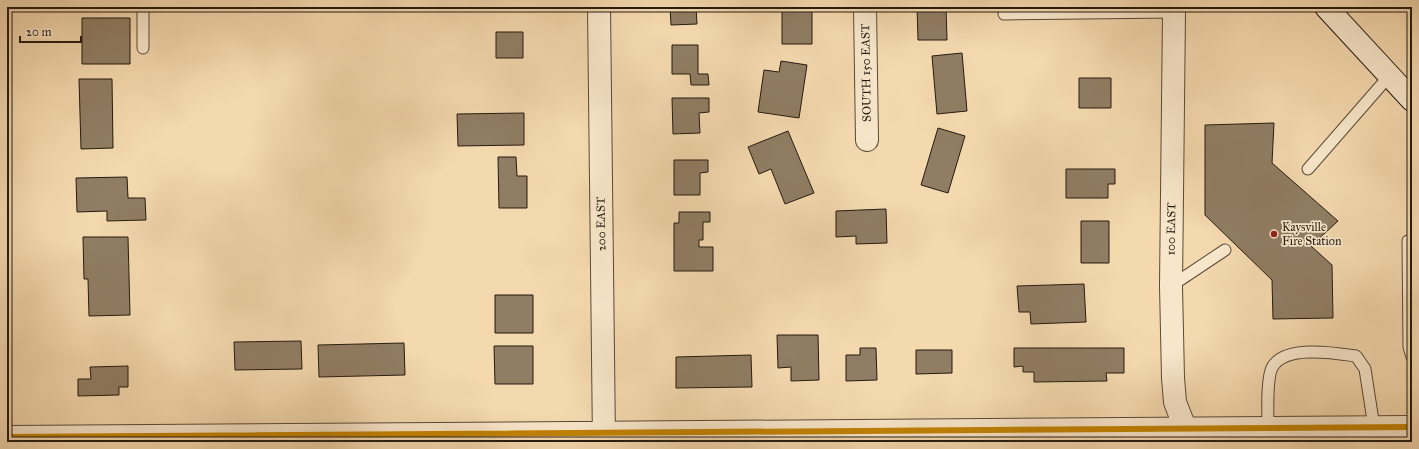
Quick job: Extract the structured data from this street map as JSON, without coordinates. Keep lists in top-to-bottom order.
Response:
{
  "streets": {
    "street": ["SOUTH 150 EAST", "200 EAST", "100 EAST"]
  },
  "places": ["Kaysville Fire Station"],
  "scale_bar": "20 m"
}
